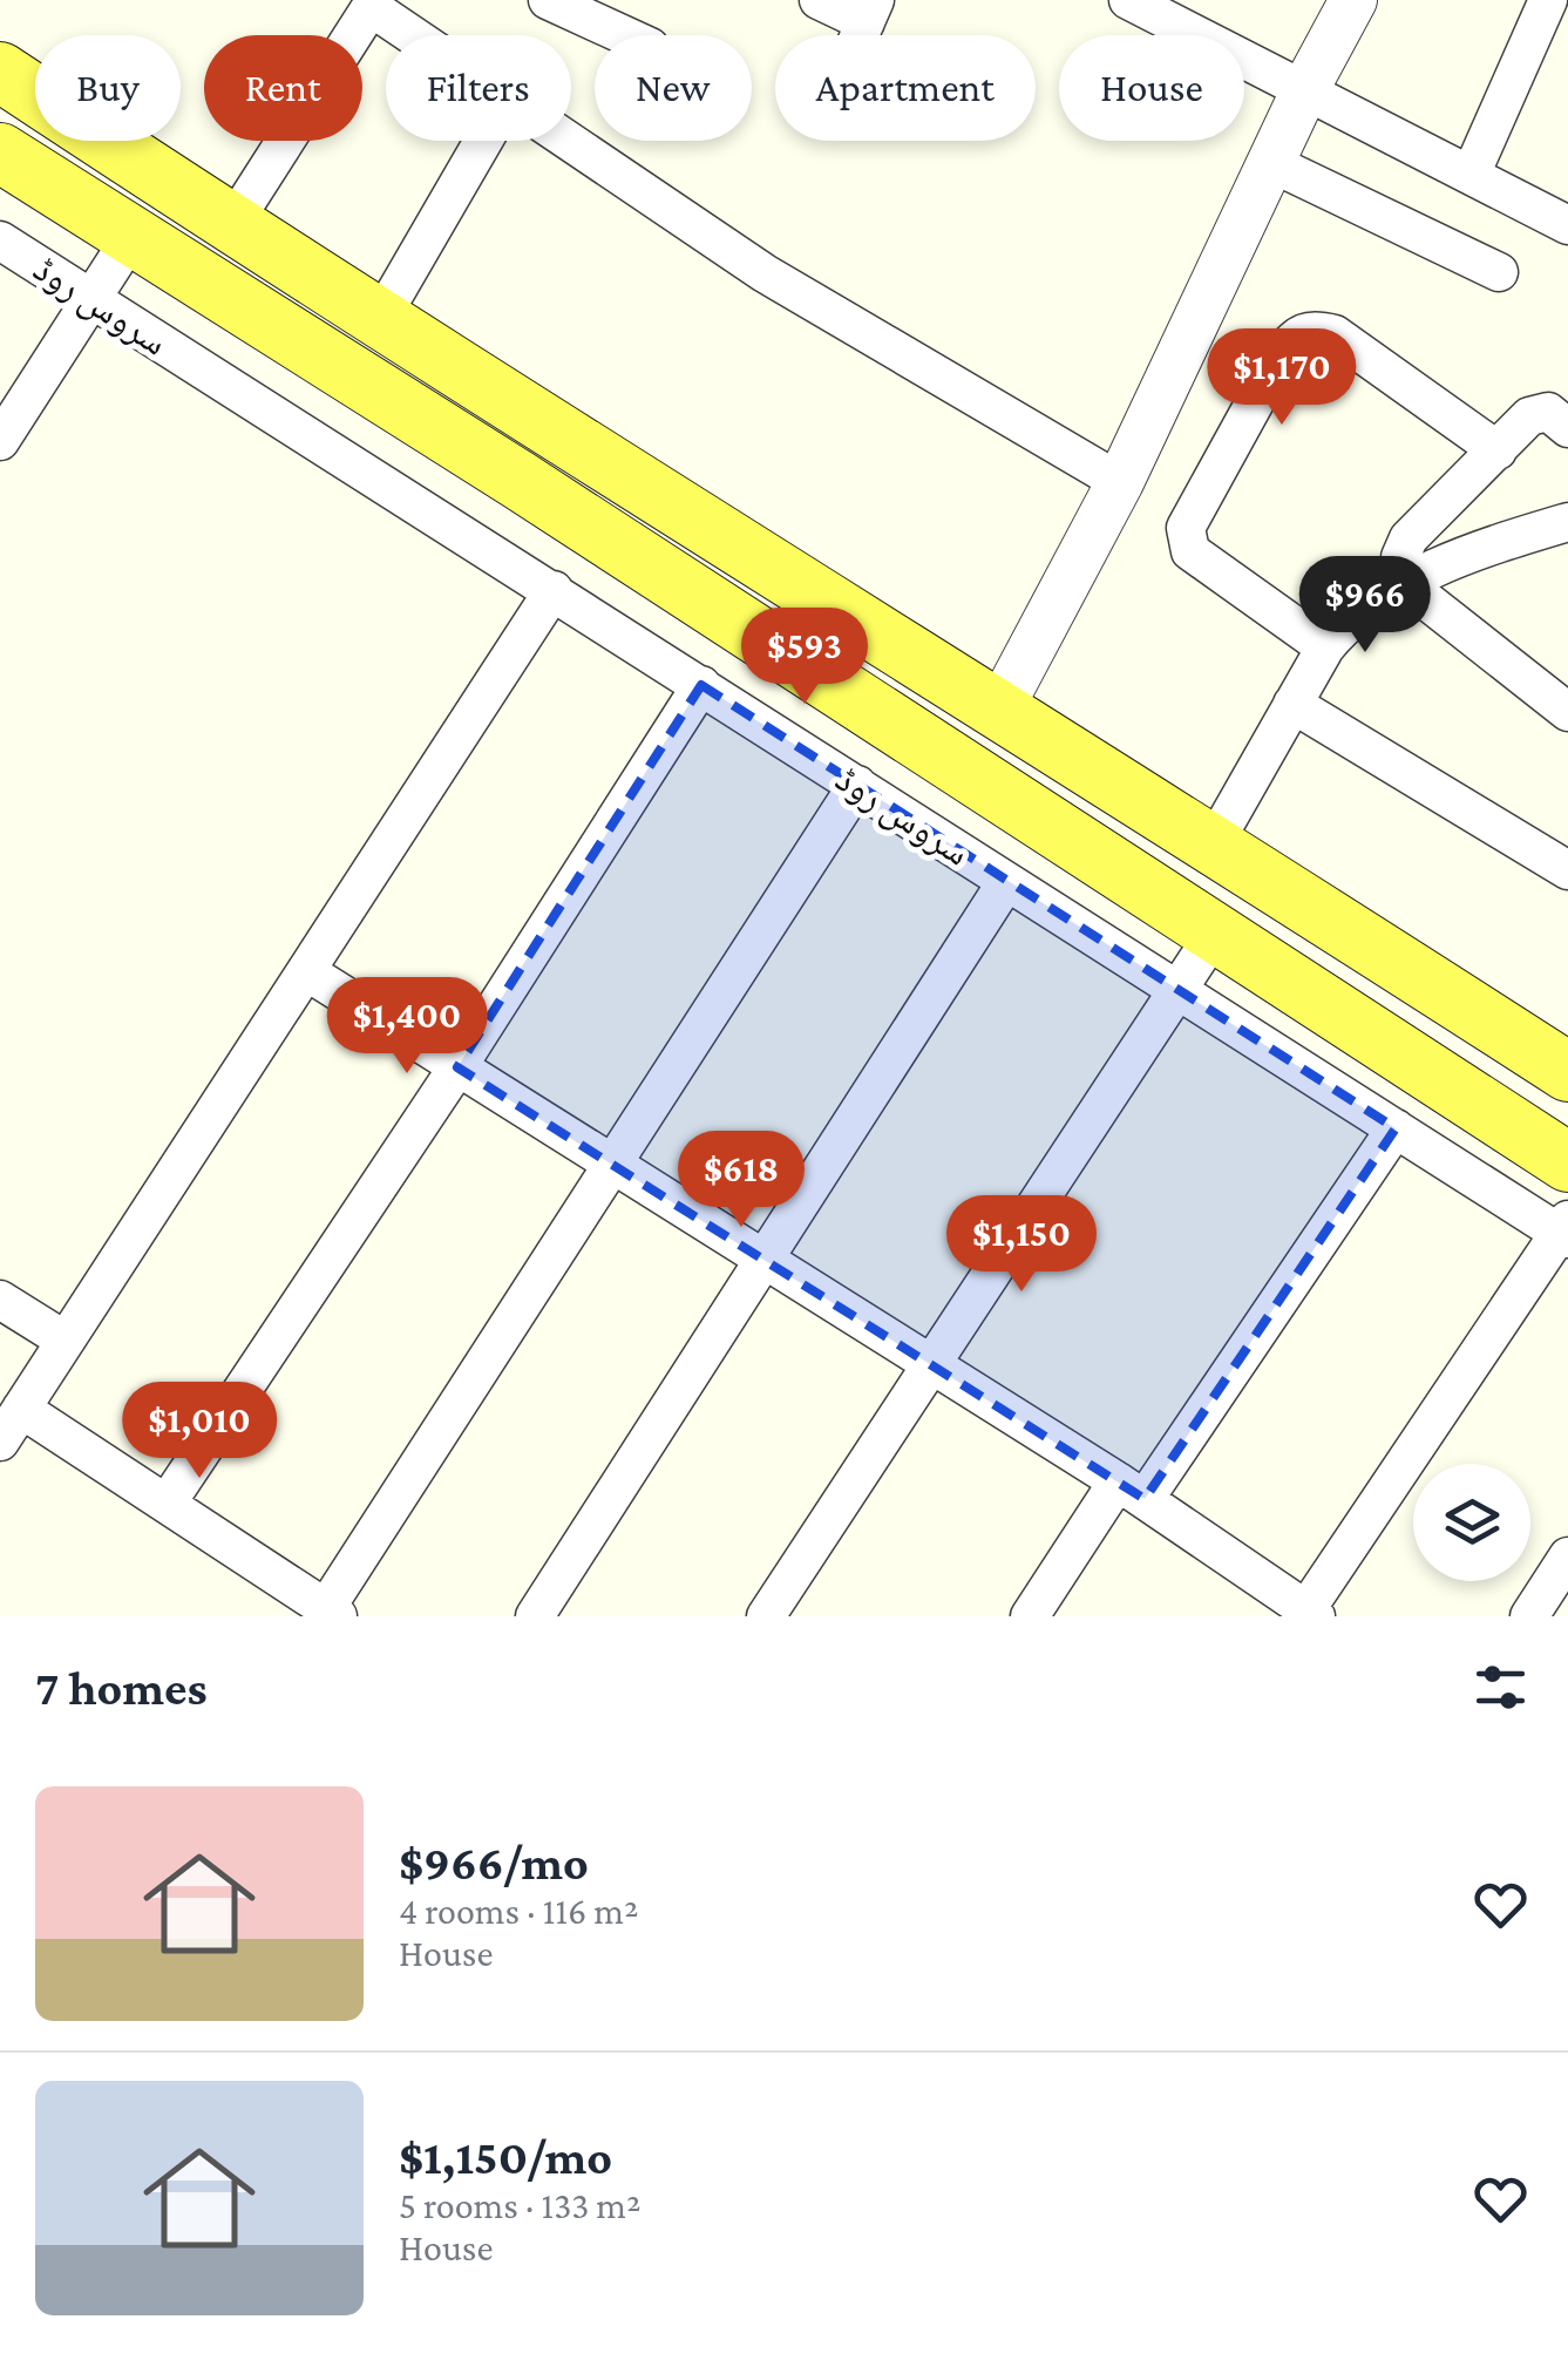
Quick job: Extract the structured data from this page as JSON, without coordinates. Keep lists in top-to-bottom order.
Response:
{
  "streets": {
    "street": ["سروس روڈ"]
  },
  "page": {
    "chip": [
      "Buy",
      "Rent",
      "Filters",
      "New",
      "Apartment",
      "House"
    ],
    "price": [
      "$1,170",
      "$966",
      "$593",
      "$1,400",
      "$618",
      "$1,150",
      "$1,010"
    ],
    "heading": "7 homes",
    "list": [
      {
        "name": "$966/mo",
        "note": "4 rooms · 116 m² · House"
      },
      {
        "name": "$1,150/mo",
        "note": "5 rooms · 133 m² · House"
      }
    ]
  }
}
